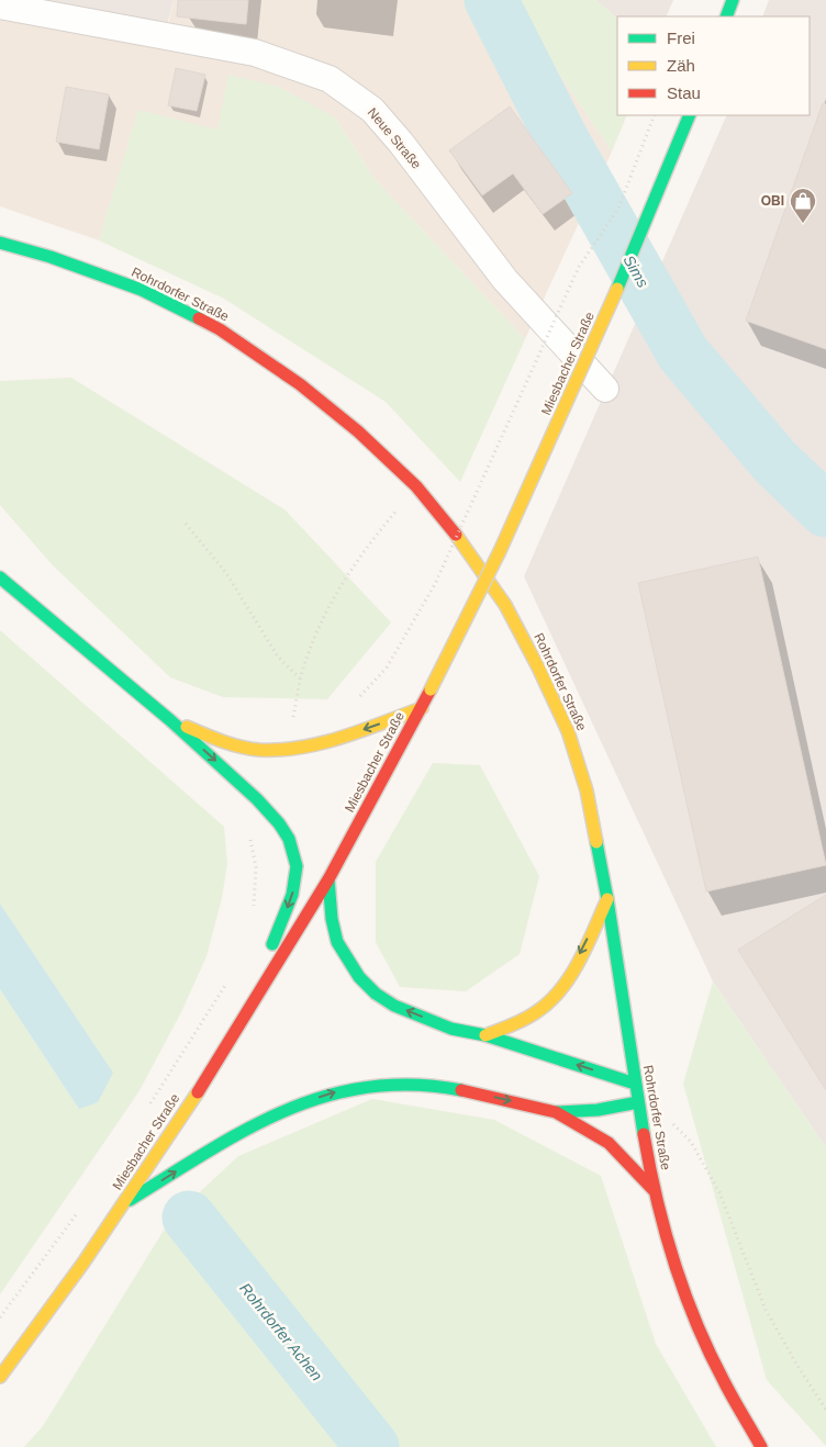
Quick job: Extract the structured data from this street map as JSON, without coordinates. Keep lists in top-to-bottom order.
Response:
{
  "streets": {
    "main road": ["Rohrdorfer Straße", "Miesbacher Straße"],
    "street": ["Neue Straße"]
  },
  "water": ["Sims", "Rohrdorfer Achen"],
  "places": {
    "shop": ["OBI"]
  },
  "legend": ["Frei", "Zäh", "Stau"]
}
